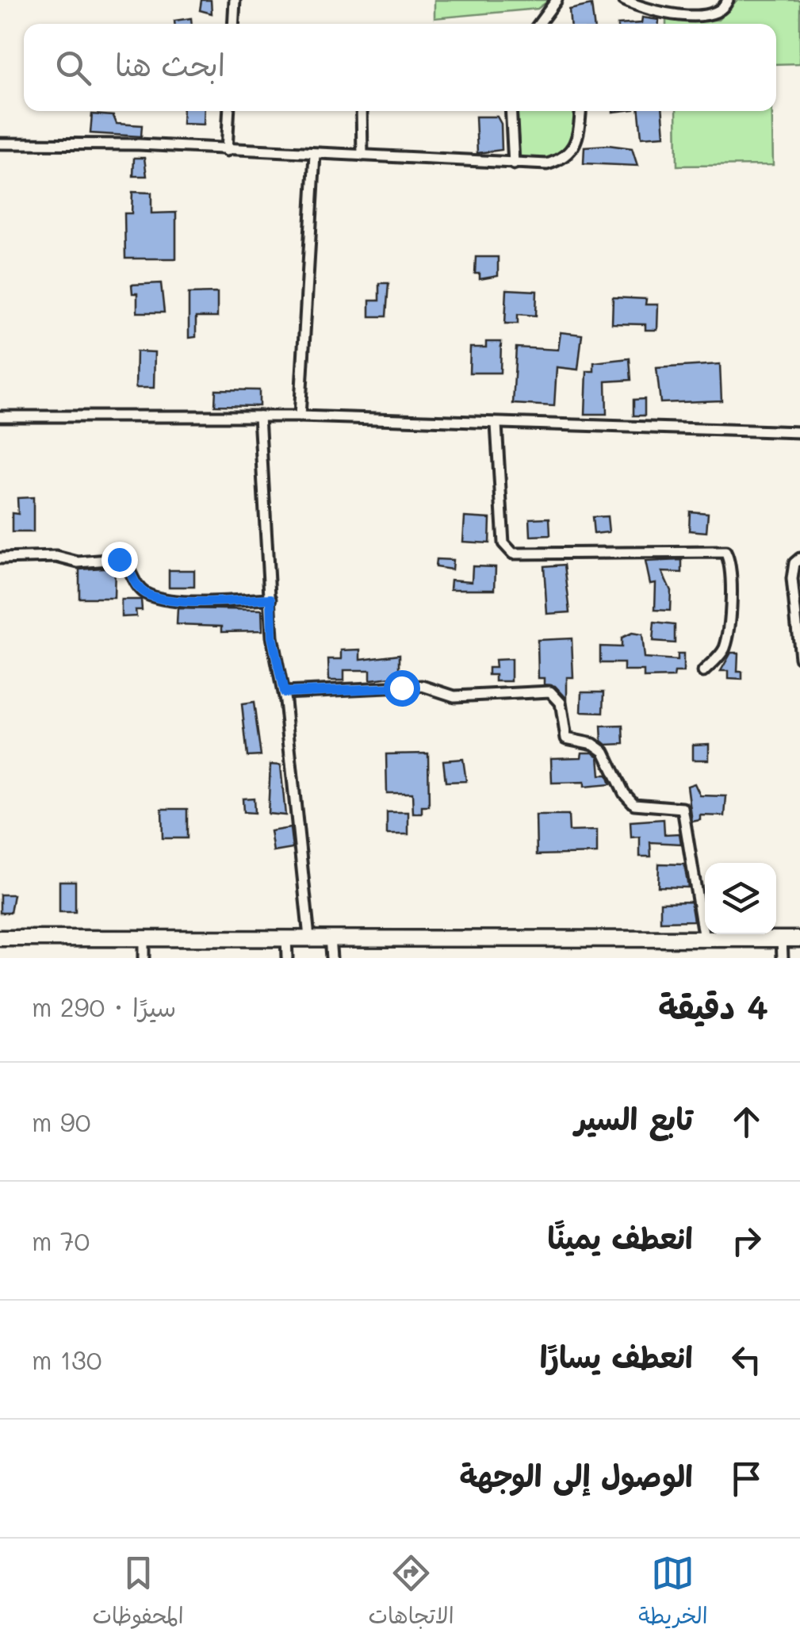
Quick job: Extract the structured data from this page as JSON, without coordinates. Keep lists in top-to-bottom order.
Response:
{
  "page": {
    "search": "ابحث هنا",
    "heading": ["4 دقيقة", "سيرًا · 290 m"],
    "list": [
      ["تابع السير", "90 m"],
      ["انعطف يمينًا", "70 m"],
      ["انعطف يسارًا", "130 m"],
      "الوصول إلى الوجهة"
    ],
    "nav": ["الخريطة", "الاتجاهات", "المحفوظات"]
  }
}
